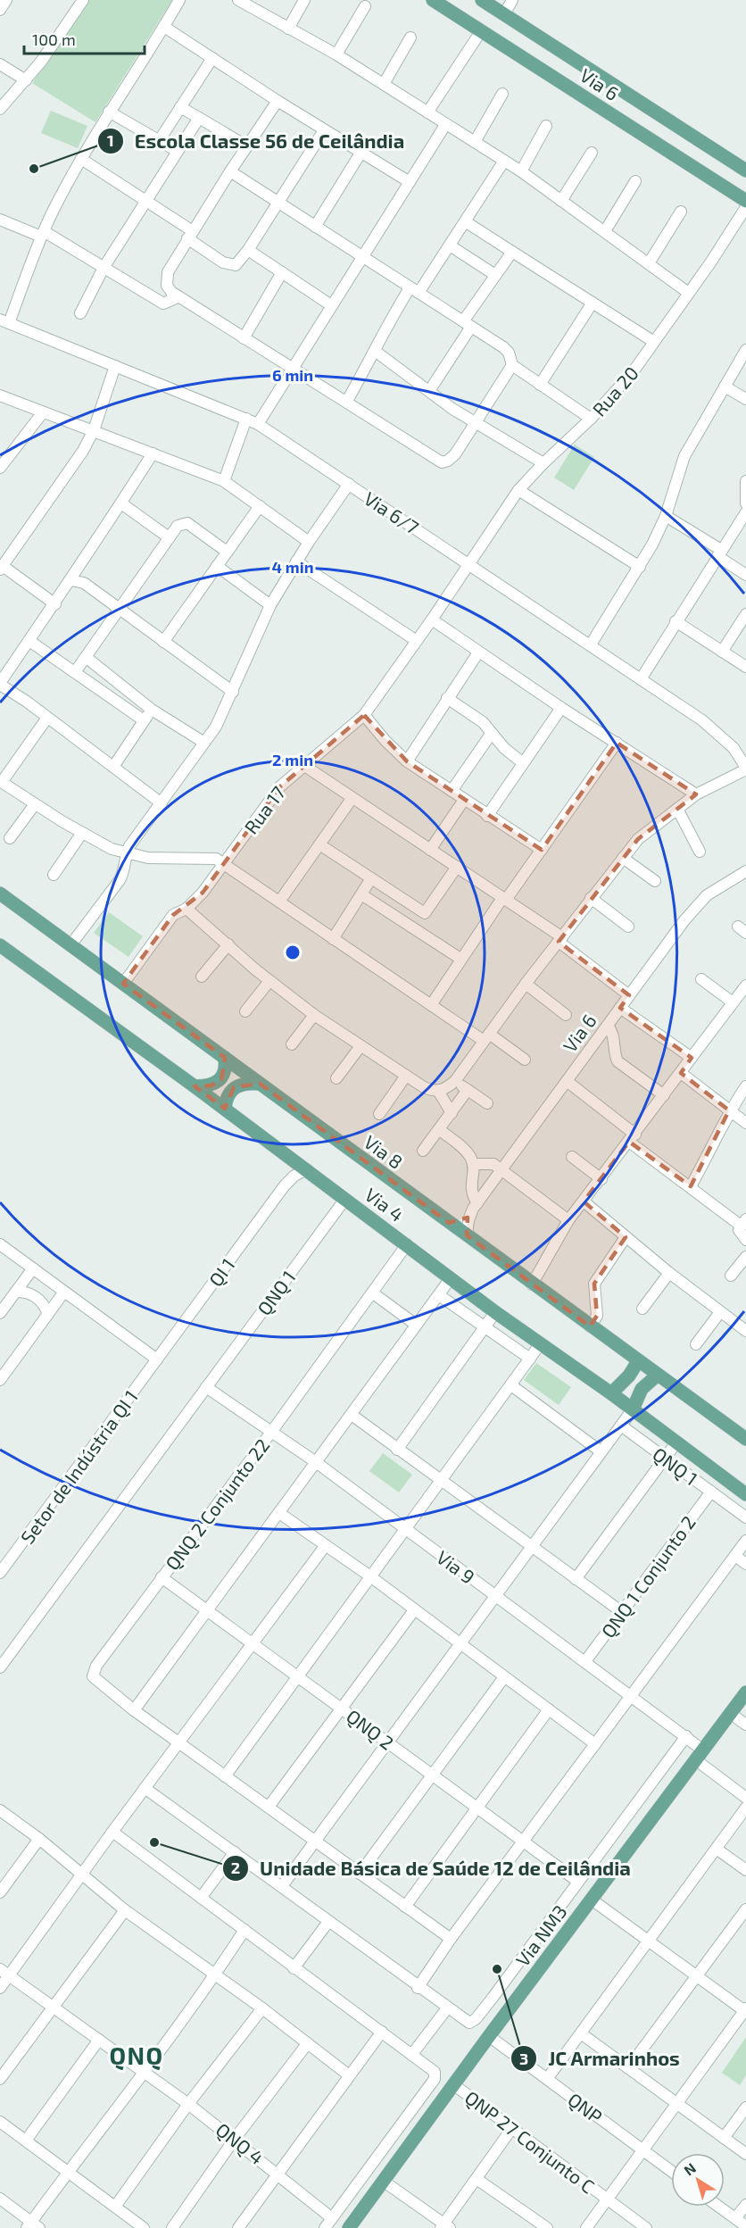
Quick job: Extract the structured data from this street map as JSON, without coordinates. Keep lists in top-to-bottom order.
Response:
{
  "streets": {
    "main road": [
      "Via 6",
      "Via 8",
      "Via 4",
      "Via NM3"
    ],
    "street": [
      "Rua 20",
      "Via 6/7",
      "Rua 17",
      "QI 1",
      "QNQ 1",
      "Setor de Indústria QI 1",
      "QNQ 2 Conjunto 22",
      "Via 9",
      "QNQ 1 Conjunto 2",
      "QNQ 2",
      "QNP",
      "QNP 27 Conjunto C",
      "QNQ 4"
    ]
  },
  "crossings": [
    ["Via 6", "Via 8"],
    ["Rua 20", "Via 6/7"],
    ["Rua 20", "Rua 17"],
    ["Via 6/7", "Rua 17"],
    ["Rua 17", "Via 8"],
    ["Via 4", "QI 1"],
    ["Via 4", "QNQ 1"],
    ["QI 1", "Setor de Indústria QI 1"],
    ["QNQ 1", "Via 9"],
    ["QNQ 1", "QNQ 1 Conjunto 2"],
    ["QNQ 2 Conjunto 22", "Via 9"],
    ["QNQ 2 Conjunto 22", "QNQ 2"],
    ["Via 9", "QNQ 1 Conjunto 2"],
    ["Via 9", "Via NM3"],
    ["Via NM3", "QNP"],
    ["Via NM3", "QNP 27 Conjunto C"]
  ],
  "districts": ["QNQ"],
  "places": ["Escola Classe 56 de Ceilândia", "Unidade Básica de Saúde 12 de Ceilândia", "JC Armarinhos"],
  "scale_bar": "100 m",
  "north": "top left",
  "rings": ["6 min", "4 min", "2 min"]
}
